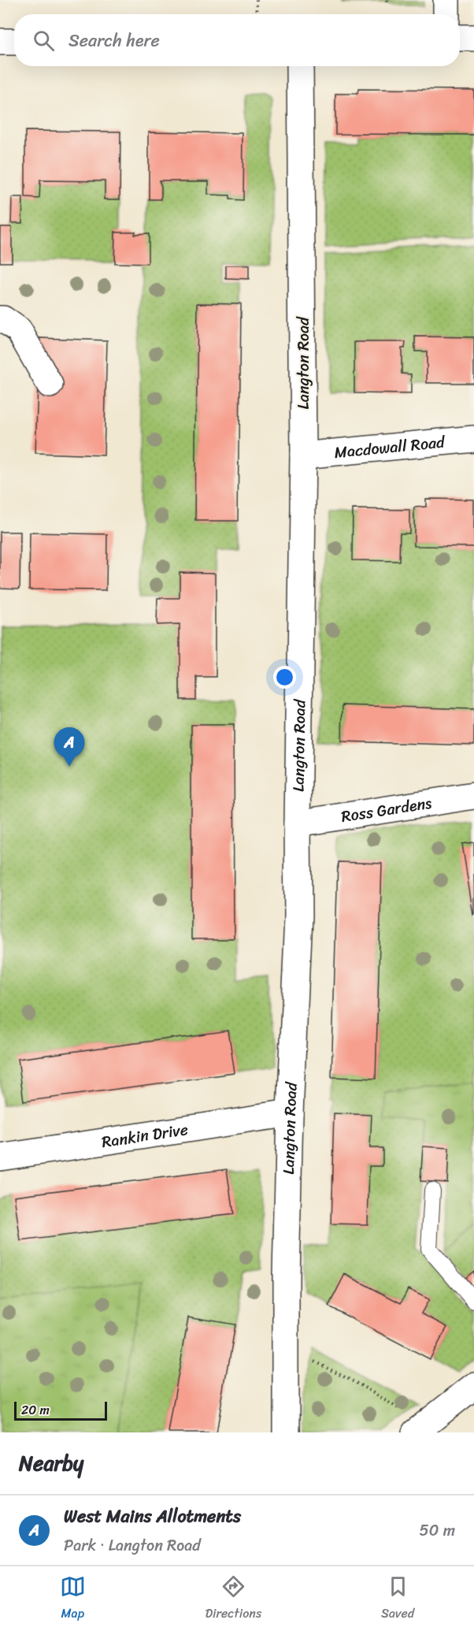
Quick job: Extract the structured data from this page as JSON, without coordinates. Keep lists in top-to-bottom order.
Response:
{
  "streets": {
    "street": [
      "Langton Road",
      "Macdowall Road",
      "Ross Gardens",
      "Rankin Drive"
    ]
  },
  "crossings": [
    ["Langton Road", "Macdowall Road"],
    ["Langton Road", "Ross Gardens"],
    ["Langton Road", "Rankin Drive"]
  ],
  "scale_bar": "20 m",
  "page": {
    "search": "Search here",
    "pins": "A",
    "scale": "20 m",
    "heading": "Nearby",
    "list": [
      {
        "mark": "A",
        "name": "West Mains Allotments",
        "note": "Park · Langton Road",
        "value": "50 m"
      }
    ],
    "nav": ["Map", "Directions", "Saved"]
  }
}
